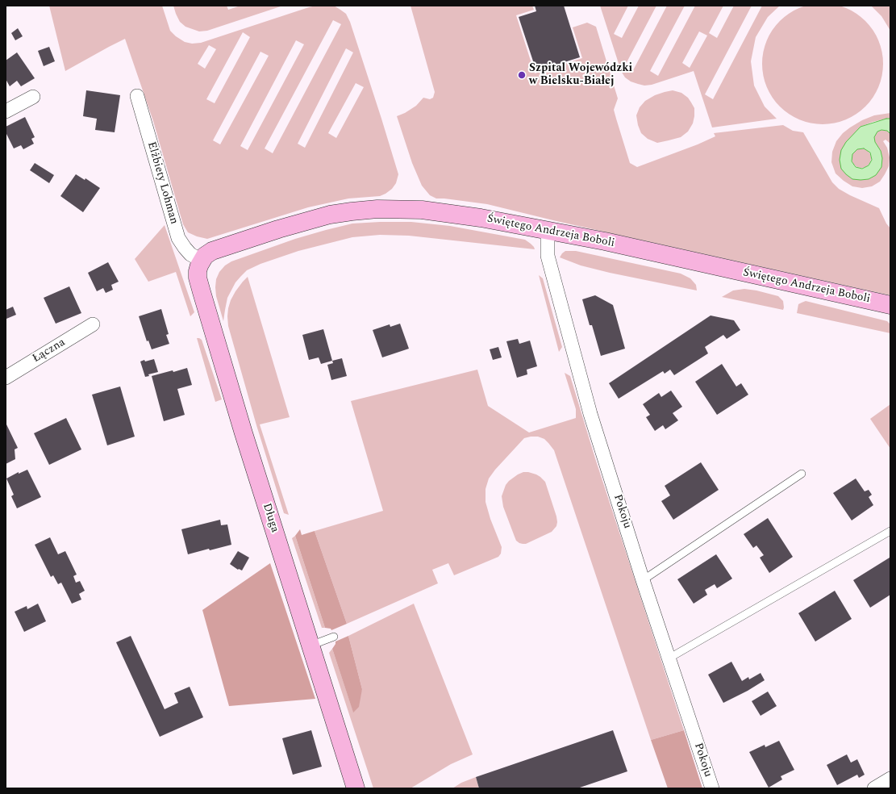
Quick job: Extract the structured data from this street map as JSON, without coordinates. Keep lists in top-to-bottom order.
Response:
{
  "streets": {
    "street": [
      "Elżbiety Lohman",
      "Świętego Andrzeja Boboli",
      "Łączna",
      "Pokoju",
      "Długa"
    ]
  },
  "crossings": [
    ["Elżbiety Lohman", "Świętego Andrzeja Boboli"],
    ["Elżbiety Lohman", "Długa"],
    ["Świętego Andrzeja Boboli", "Pokoju"],
    ["Świętego Andrzeja Boboli", "Długa"]
  ],
  "places": ["Szpital Wojewódzki w Bielsku-Białej"]
}
